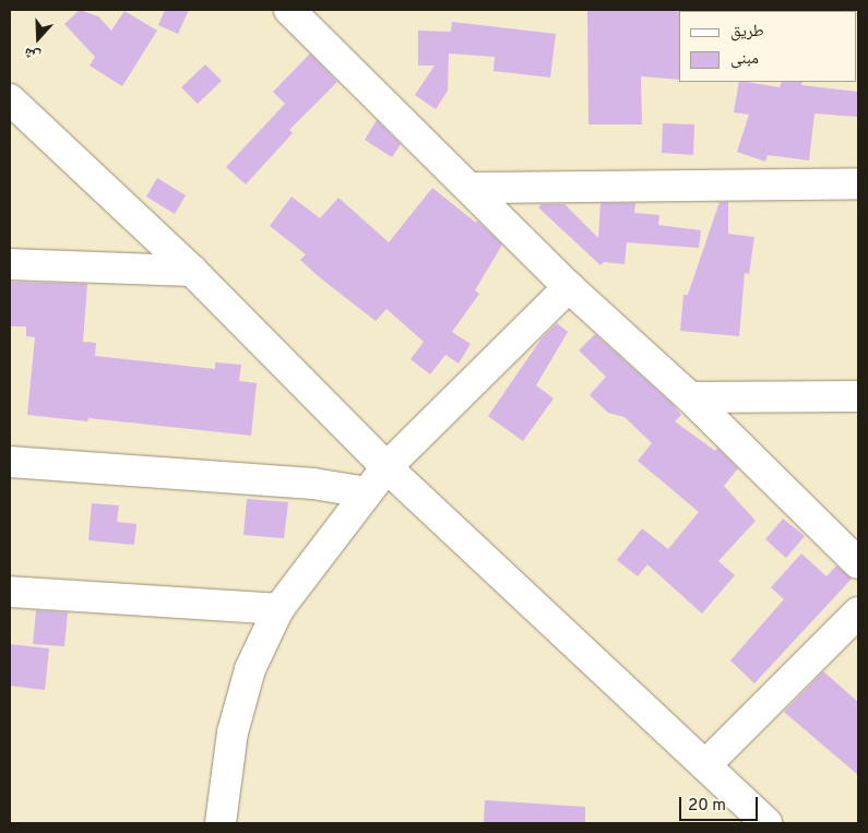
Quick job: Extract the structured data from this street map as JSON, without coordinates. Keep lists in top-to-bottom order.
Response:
{
  "legend": ["طريق", "مبنى"],
  "scale_bar": "20 m",
  "north": "bottom"
}
